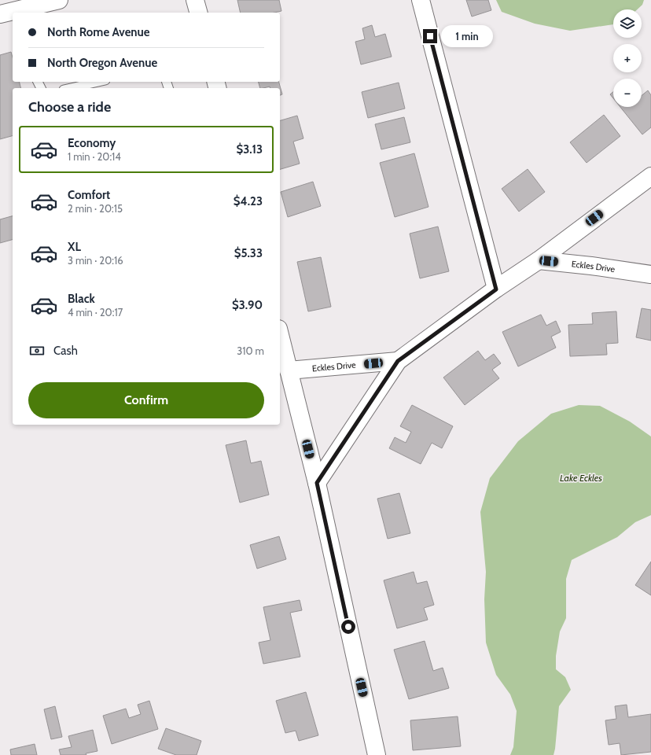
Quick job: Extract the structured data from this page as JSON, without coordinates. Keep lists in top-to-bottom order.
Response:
{
  "streets": {
    "street": ["Eckles Drive"]
  },
  "water": ["Lake Eckles"],
  "page": {
    "map_buttons": ["+", "−"],
    "banner": ["North Rome Avenue", "North Oregon Avenue"],
    "bubble": "1 min",
    "heading": "Choose a ride",
    "list": [
      {
        "name": "Economy",
        "note": "1 min · 20:14",
        "value": "$3.13"
      },
      {
        "name": "Comfort",
        "note": "2 min · 20:15",
        "value": "$4.23"
      },
      {
        "name": "XL",
        "note": "3 min · 20:16",
        "value": "$5.33"
      },
      {
        "name": "Black",
        "note": "4 min · 20:17",
        "value": "$3.90"
      }
    ],
    "pay": ["Cash", "310 m"],
    "buttons": "Confirm"
  }
}
